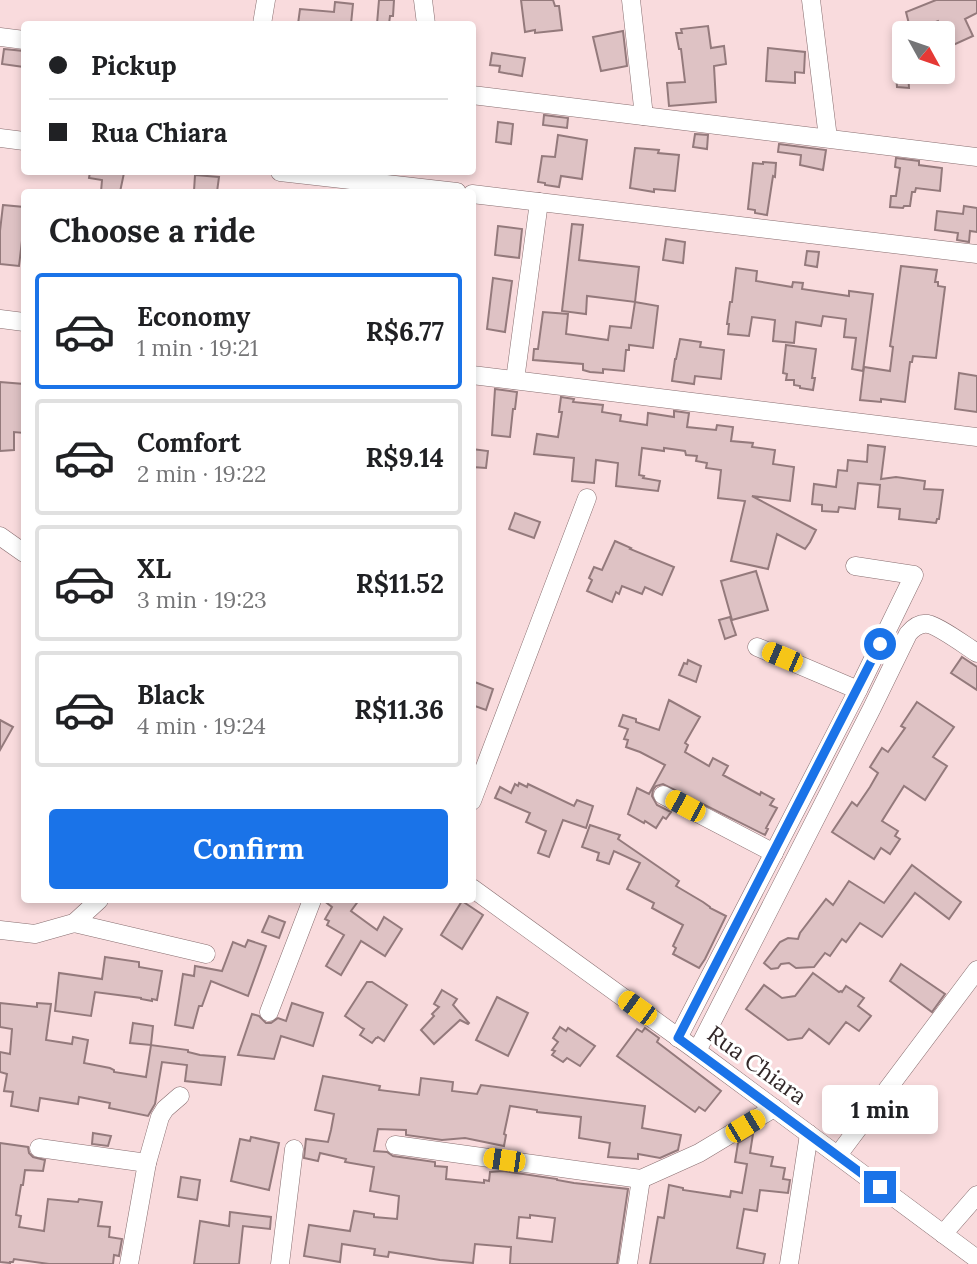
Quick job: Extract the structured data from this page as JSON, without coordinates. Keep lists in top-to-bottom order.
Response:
{
  "streets": {
    "street": ["Rua Chiara"]
  },
  "north": "bottom right",
  "page": {
    "banner": ["Pickup", "Rua Chiara"],
    "heading": "Choose a ride",
    "list": [
      {
        "name": "Economy",
        "note": "1 min · 19:21",
        "value": "R$6.77"
      },
      {
        "name": "Comfort",
        "note": "2 min · 19:22",
        "value": "R$9.14"
      },
      {
        "name": "XL",
        "note": "3 min · 19:23",
        "value": "R$11.52"
      },
      {
        "name": "Black",
        "note": "4 min · 19:24",
        "value": "R$11.36"
      }
    ],
    "buttons": "Confirm",
    "bubble": "1 min"
  }
}
